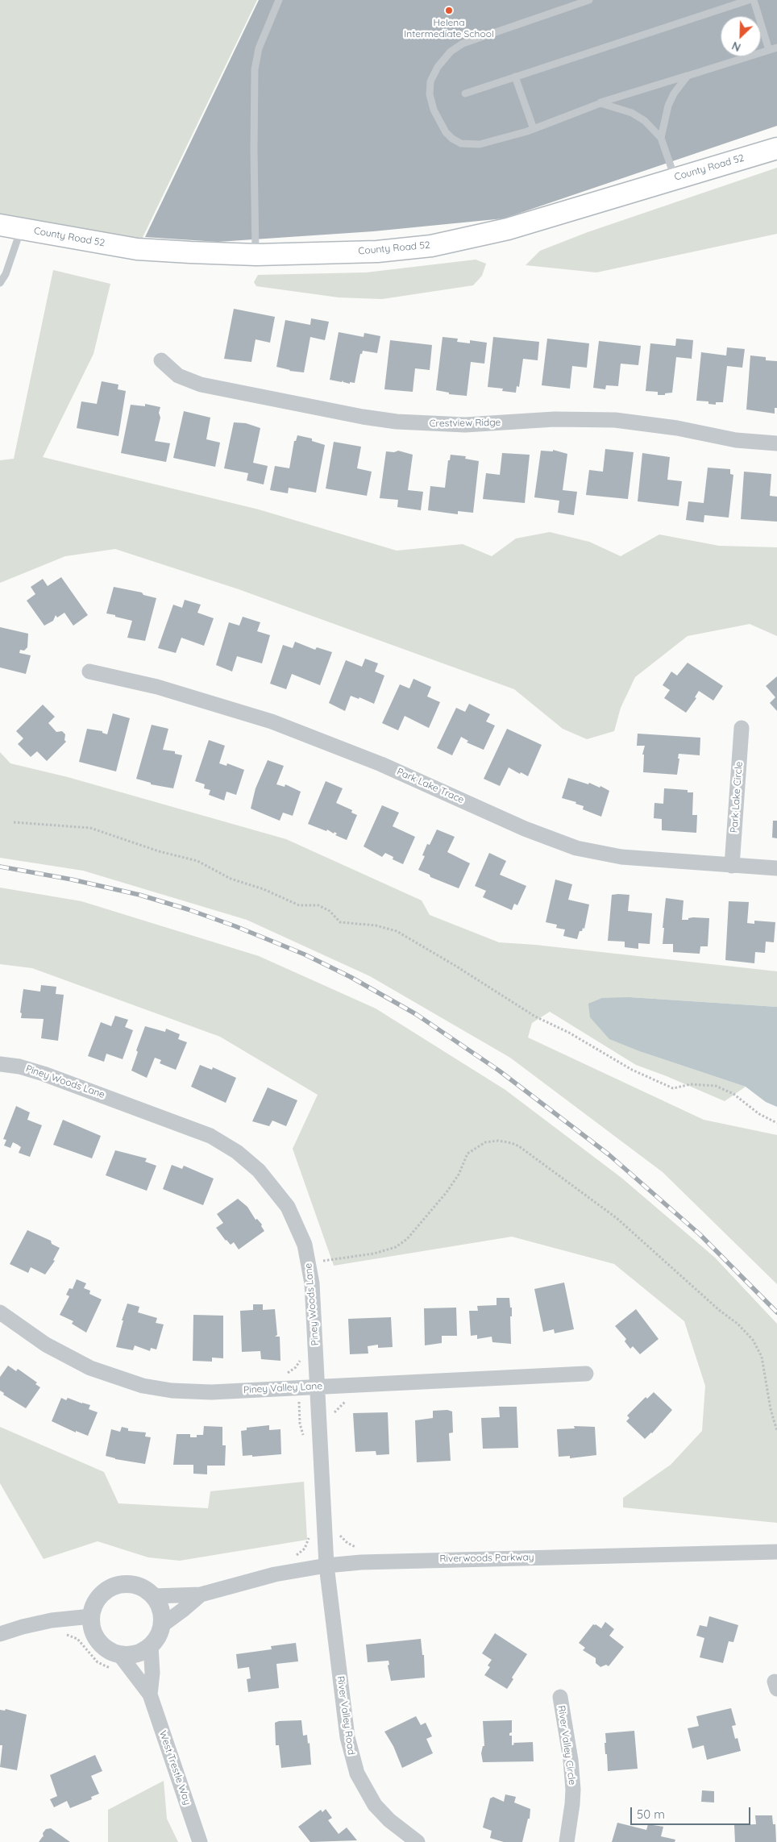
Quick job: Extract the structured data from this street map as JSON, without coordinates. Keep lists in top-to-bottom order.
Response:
{
  "streets": {
    "main road": ["County Road 52"],
    "street": [
      "Crestview Ridge",
      "Park Lake Trace",
      "Park Lake Circle",
      "Piney Woods Lane",
      "Piney Valley Lane",
      "Riverwoods Parkway",
      "River Valley Road",
      "River Valley Circle",
      "West Trestle Way"
    ]
  },
  "crossings": [
    ["Park Lake Trace", "Park Lake Circle"],
    ["Piney Woods Lane", "Piney Valley Lane"],
    ["Piney Woods Lane", "Riverwoods Parkway"],
    ["Piney Woods Lane", "River Valley Road"],
    ["Riverwoods Parkway", "River Valley Road"],
    ["Riverwoods Parkway", "West Trestle Way"]
  ],
  "places": ["Helena Intermediate School"],
  "scale_bar": "50 m",
  "north": "bottom left"
}
